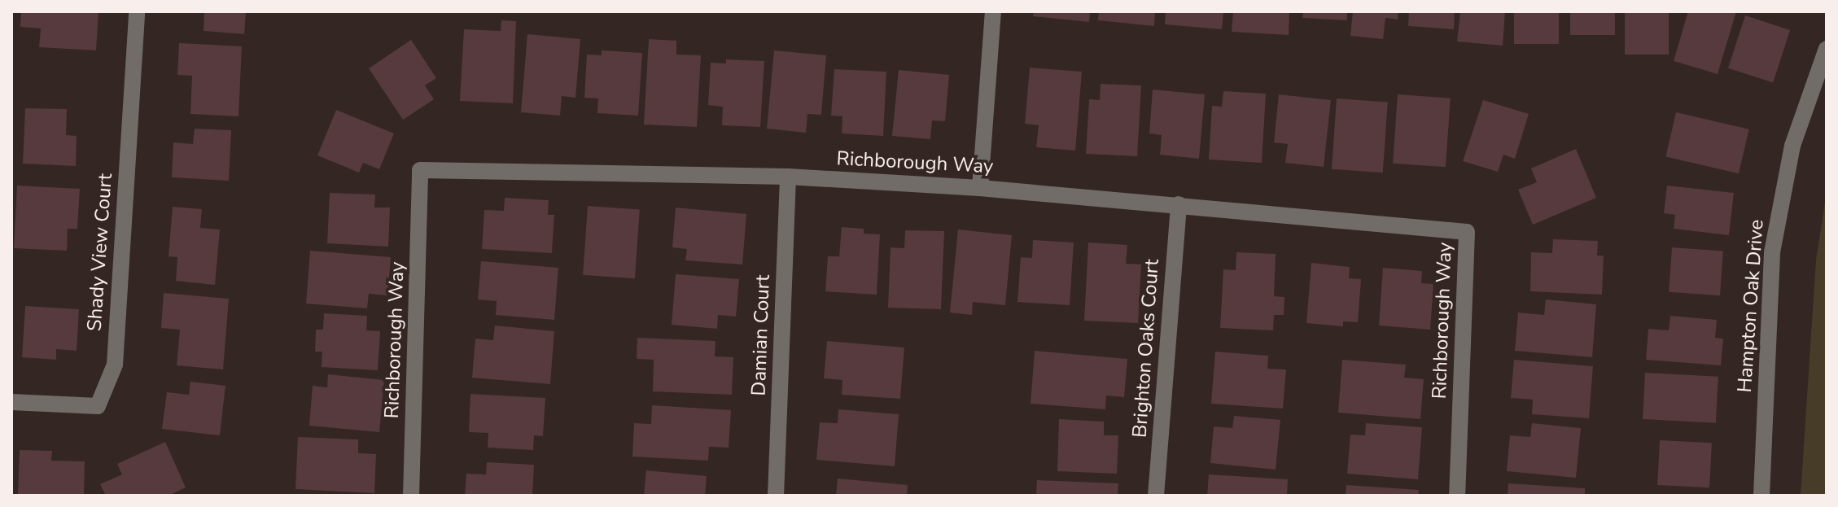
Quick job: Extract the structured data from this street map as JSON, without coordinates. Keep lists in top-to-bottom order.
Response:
{
  "streets": {
    "street": [
      "Richborough Way",
      "Shady View Court",
      "Hampton Oak Drive",
      "Damian Court",
      "Brighton Oaks Court"
    ]
  },
  "crossings": [
    ["Richborough Way", "Damian Court"],
    ["Richborough Way", "Brighton Oaks Court"]
  ]
}
